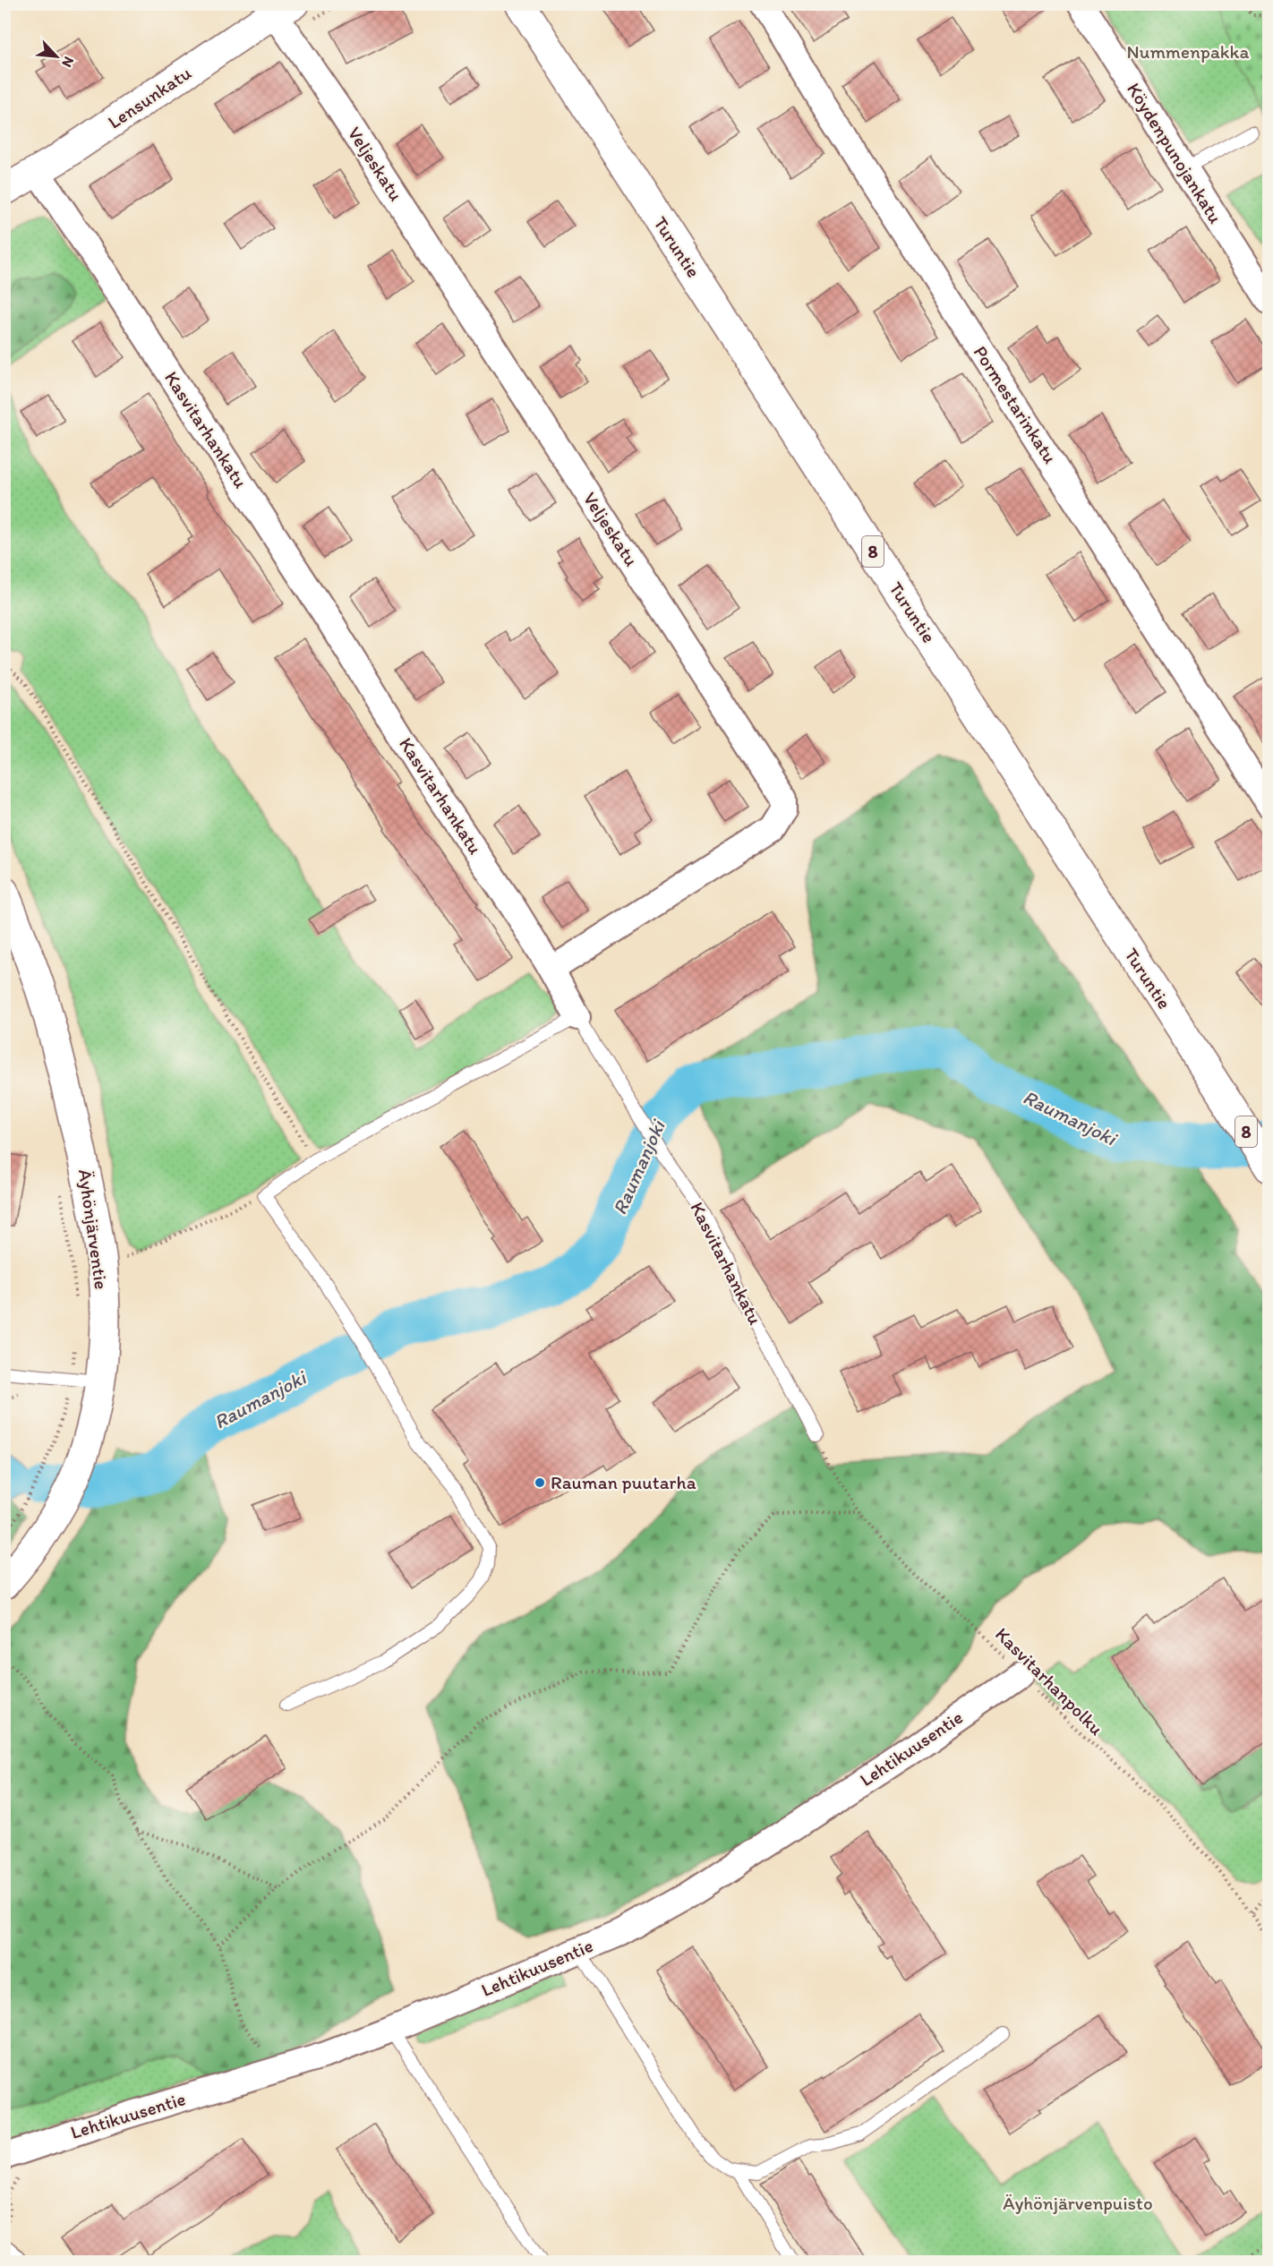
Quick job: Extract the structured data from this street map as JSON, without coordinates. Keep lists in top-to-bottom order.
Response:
{
  "streets": {
    "main road": [
      "Lensunkatu",
      "Turuntie",
      "8",
      "Äyhönjärventie"
    ],
    "street": [
      "Köydenpunojankatu",
      "Veljeskatu",
      "Pormestarinkatu",
      "Kasvitarhankatu",
      "Lehtikuusentie"
    ],
    "path": ["Kasvitarhanpolku"]
  },
  "crossings": [
    ["Lensunkatu", "Veljeskatu"],
    ["Lensunkatu", "Kasvitarhankatu"],
    ["Veljeskatu", "Kasvitarhankatu"],
    ["Kasvitarhankatu", "Kasvitarhanpolku"],
    ["Kasvitarhanpolku", "Lehtikuusentie"]
  ],
  "water": ["Raumanjoki"],
  "parks": ["Nummenpakka", "Äyhönjärvenpuisto"],
  "places": ["Rauman puutarha"],
  "north": "bottom right"
}
